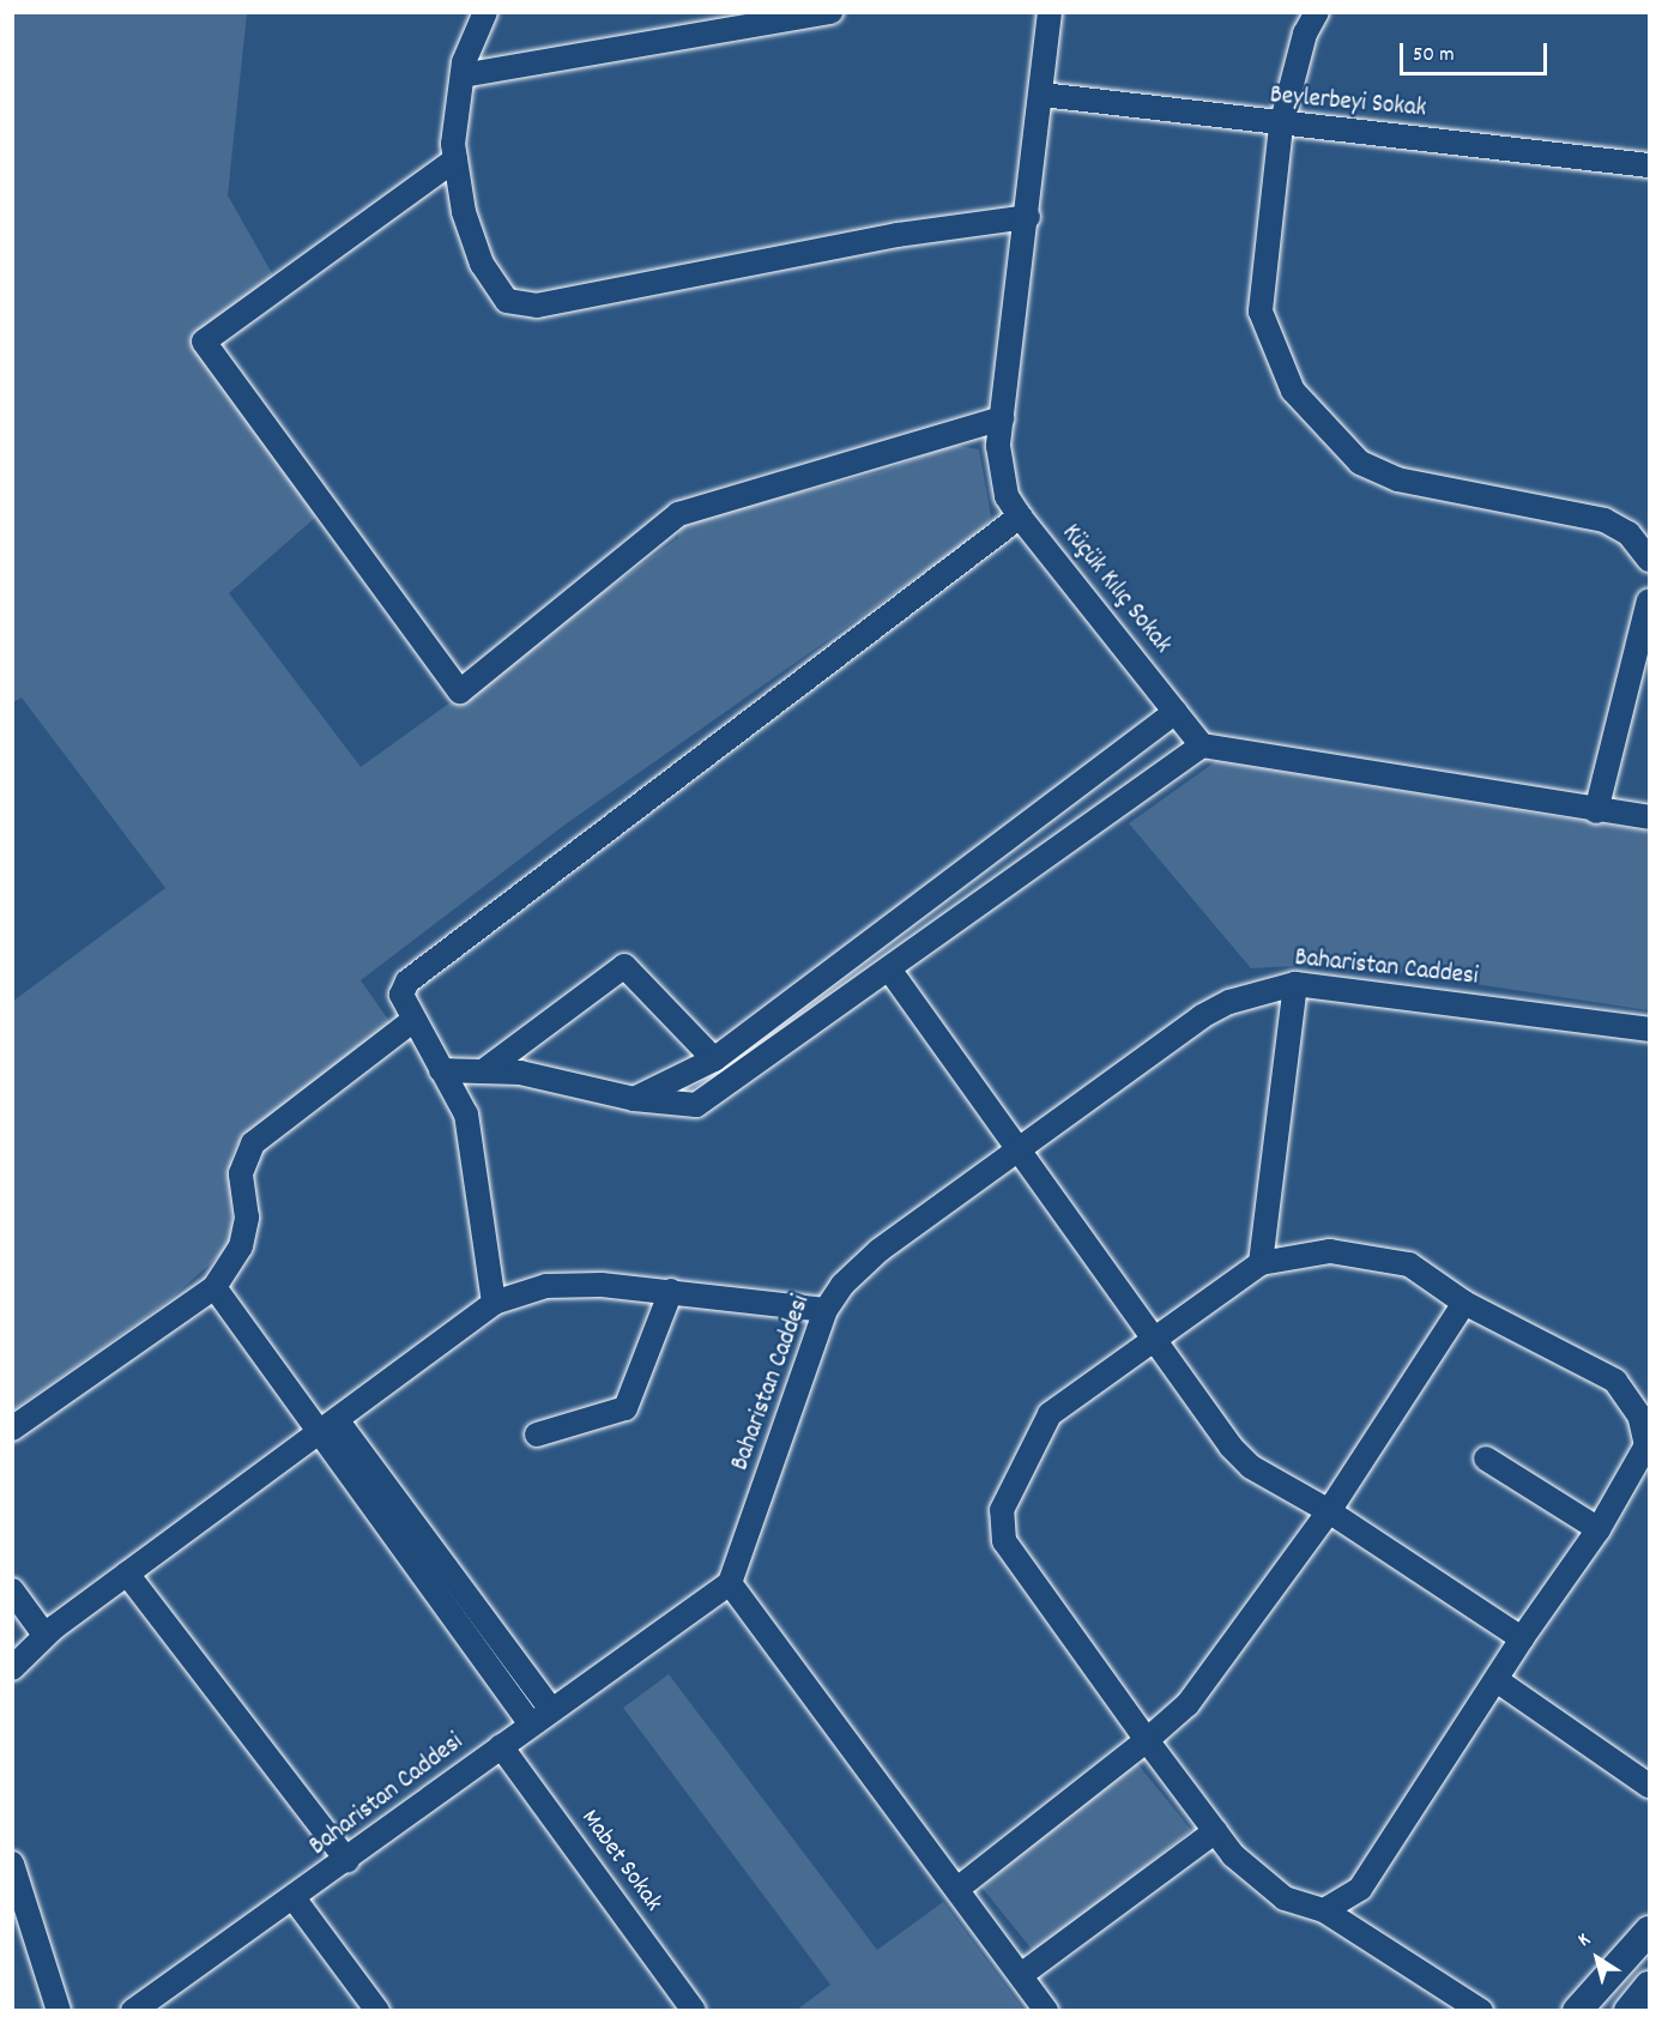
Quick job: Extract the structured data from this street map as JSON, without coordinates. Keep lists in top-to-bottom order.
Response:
{
  "streets": {
    "street": [
      "Beylerbeyi Sokak",
      "Küçük Kılıç Sokak",
      "Baharistan Caddesi",
      "Mabet Sokak"
    ]
  },
  "crossings": [
    ["Beylerbeyi Sokak", "Küçük Kılıç Sokak"],
    ["Baharistan Caddesi", "Mabet Sokak"]
  ],
  "scale_bar": "50 m",
  "north": "top left"
}
